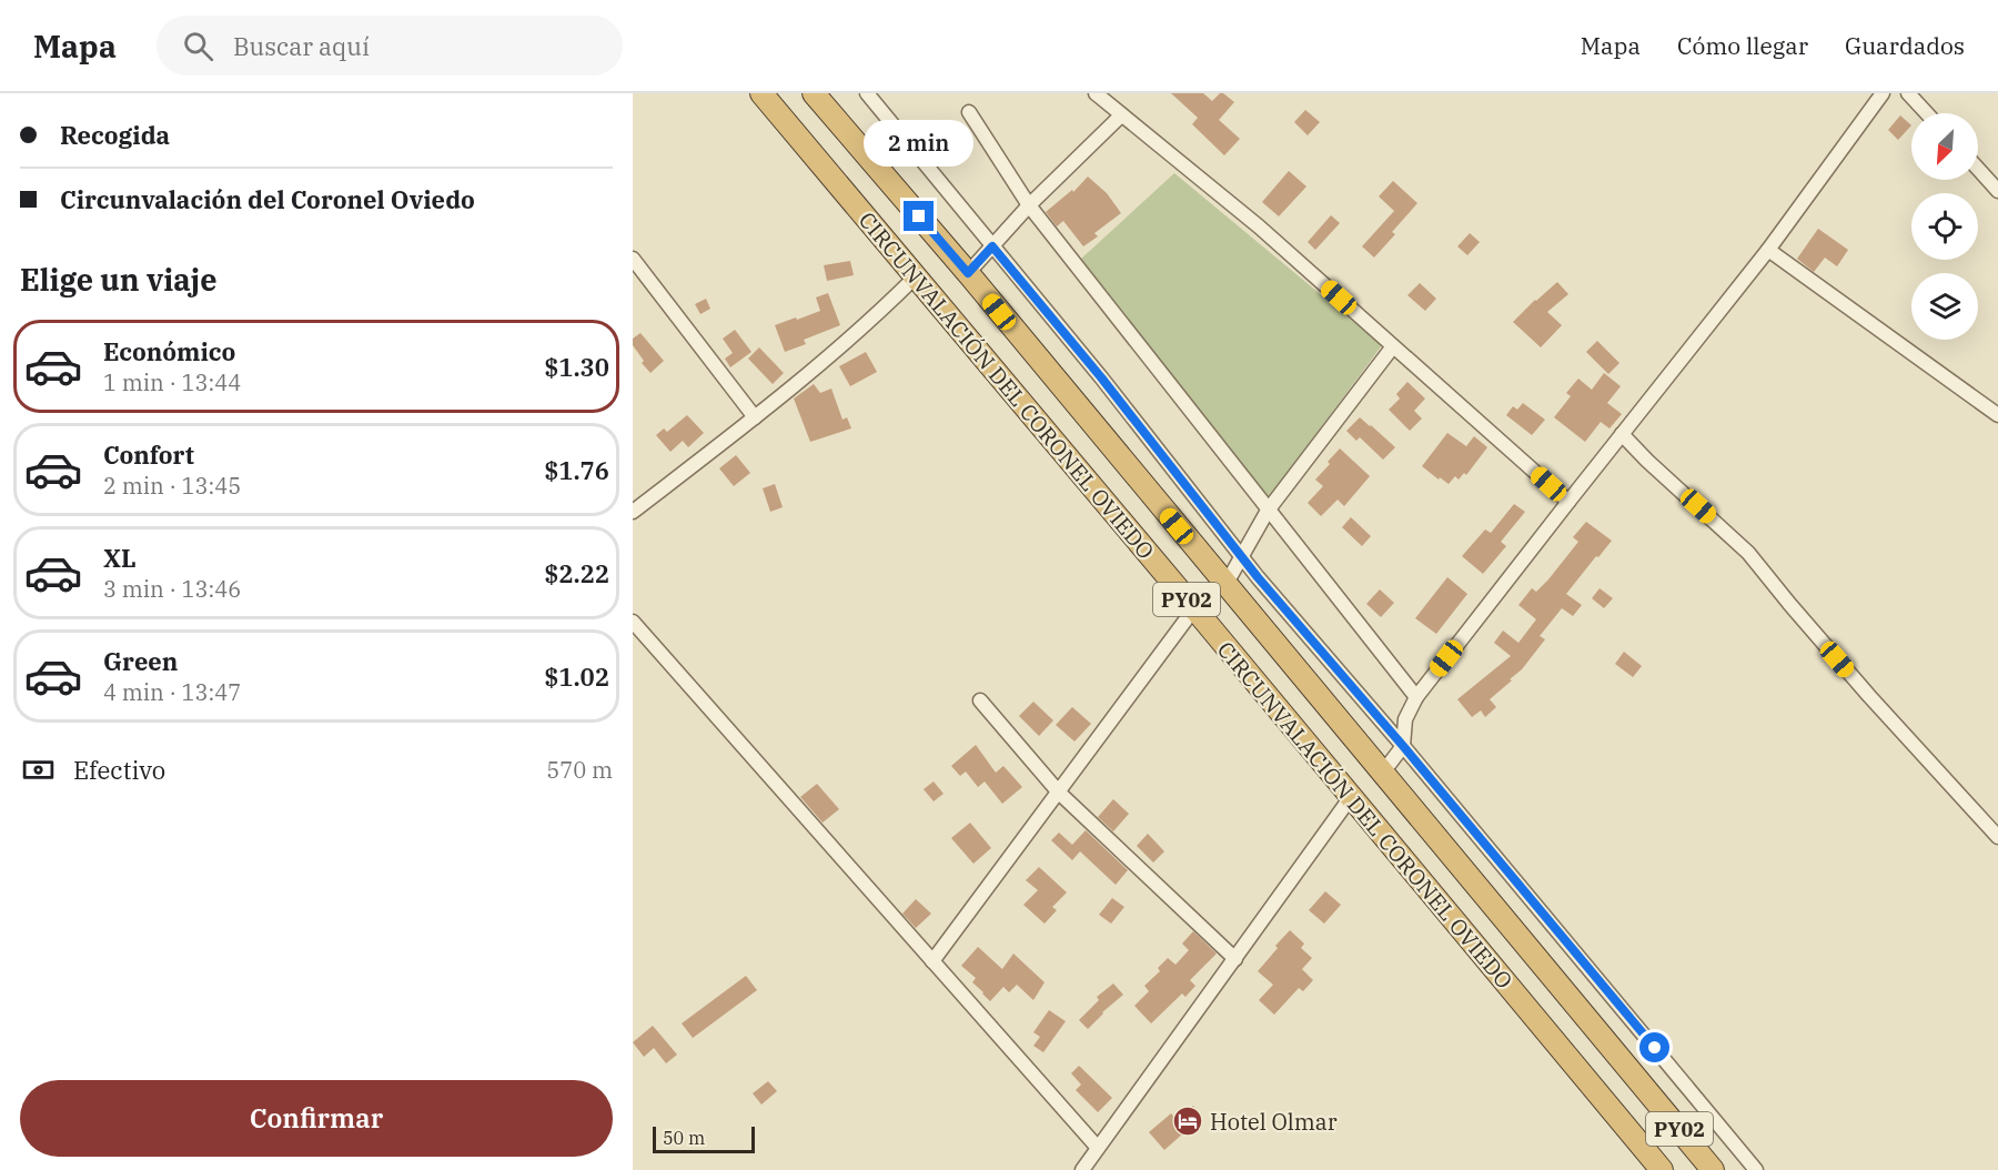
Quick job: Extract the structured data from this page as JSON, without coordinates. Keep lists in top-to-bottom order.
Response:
{
  "streets": {
    "highway": ["CIRCUNVALACIÓN DEL CORONEL OVIEDO", "PY02"]
  },
  "places": {
    "hotel": ["Hotel Olmar"]
  },
  "scale_bar": "50 m",
  "north": "bottom left",
  "page": {
    "header": "Mapa",
    "search": "Buscar aquí",
    "nav": ["Mapa", "Cómo llegar", "Guardados"],
    "banner": ["Recogida", "Circunvalación del Coronel Oviedo"],
    "bubble": "2 min",
    "heading": "Elige un viaje",
    "list": [
      {
        "name": "Económico",
        "note": "1 min · 13:44",
        "value": "$1.30"
      },
      {
        "name": "Confort",
        "note": "2 min · 13:45",
        "value": "$1.76"
      },
      {
        "name": "XL",
        "note": "3 min · 13:46",
        "value": "$2.22"
      },
      {
        "name": "Green",
        "note": "4 min · 13:47",
        "value": "$1.02"
      }
    ],
    "pay": ["Efectivo", "570 m"],
    "buttons": "Confirmar",
    "scale": "50 m"
  }
}
